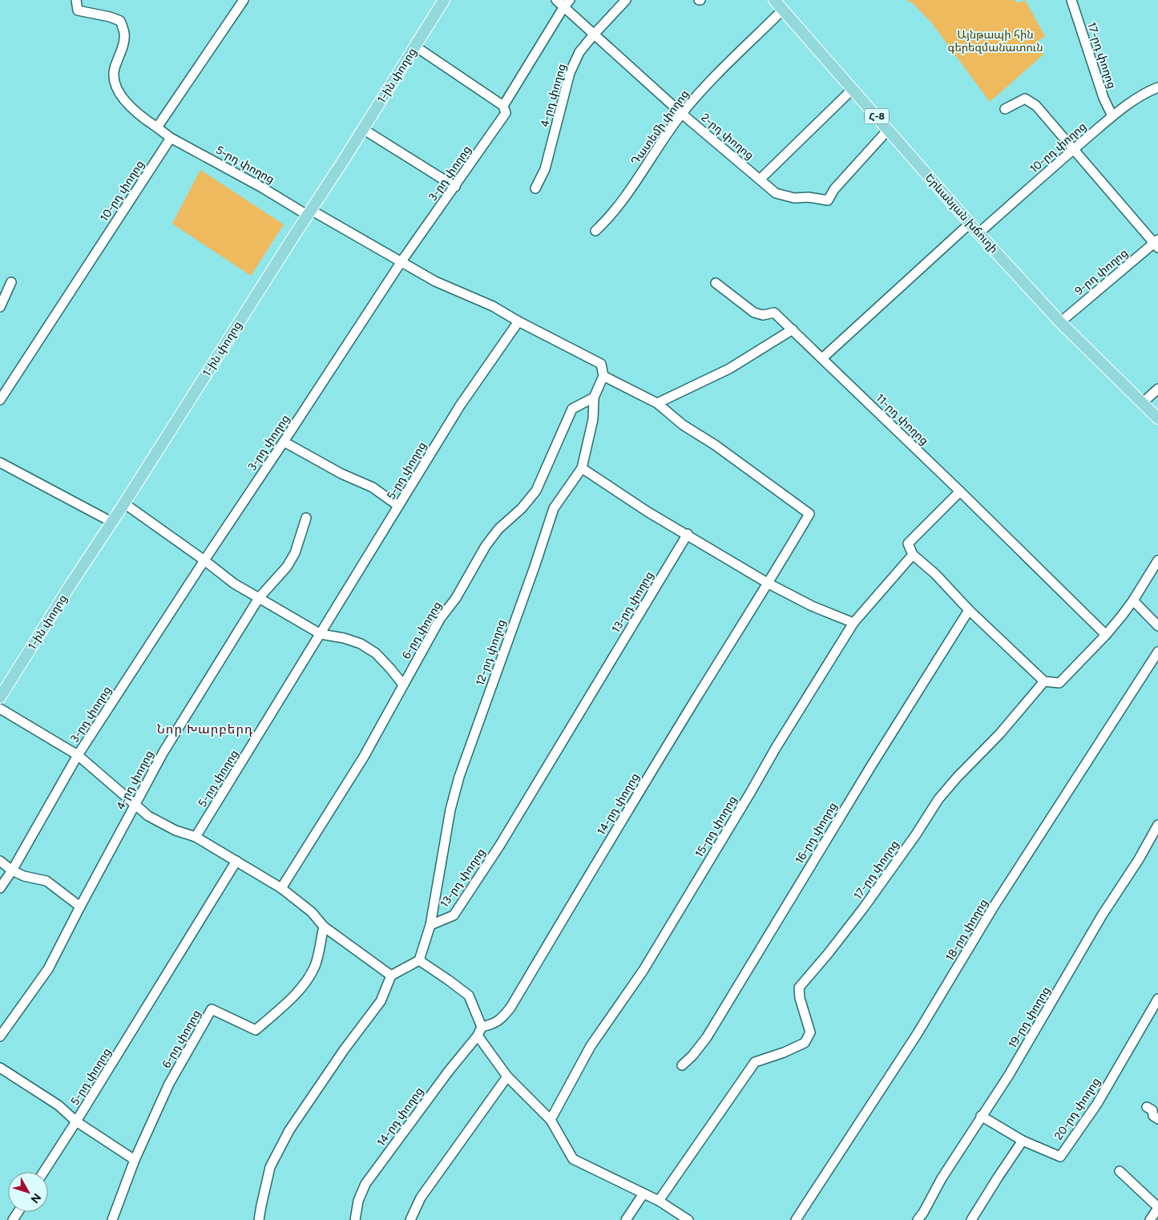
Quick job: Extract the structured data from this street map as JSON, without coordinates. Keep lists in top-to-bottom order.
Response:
{
  "streets": {
    "main road": ["1-ին փողոց", "Հ-8", "Երևանյան խճուղի"],
    "street": [
      "17-րդ փողոց",
      "4-րդ փողոց",
      "Դատեմի փողոց",
      "2-րդ փողոց",
      "10-րդ փողոց",
      "5-րդ փողոց",
      "3-րդ փողոց",
      "9-րդ փողոց",
      "11-րդ փողոց",
      "13-րդ փողոց",
      "6-րդ փողոց",
      "12-րդ փողոց",
      "14-րդ փողոց",
      "15-րդ փողոց",
      "16-րդ փողոց",
      "18-րդ փողոց",
      "19-րդ փողոց",
      "20-րդ փողոց"
    ]
  },
  "crossings": [
    ["17-րդ փողոց", "10-րդ փողոց"],
    ["1-ին փողոց", "5-րդ փողոց"],
    ["4-րդ փողոց", "2-րդ փողոց"],
    ["Դատեմի փողոց", "2-րդ փողոց"],
    ["Դատեմի փողոց", "Երևանյան խճուղի"],
    ["2-րդ փողոց", "Երևանյան խճուղի"],
    ["10-րդ փողոց", "5-րդ փողոց"],
    ["10-րդ փողոց", "Երևանյան խճուղի"],
    ["5-րդ փողոց", "3-րդ փողոց"],
    ["Երևանյան խճուղի", "9-րդ փողոց"],
    ["13-րդ փողոց", "12-րդ փողոց"],
    ["6-րդ փողոց", "12-րդ փողոց"]
  ],
  "districts": ["Նոր Խարբերդ"],
  "parks": ["Այնթապի հին գերեզմանատուն"],
  "north": "bottom right"
}
